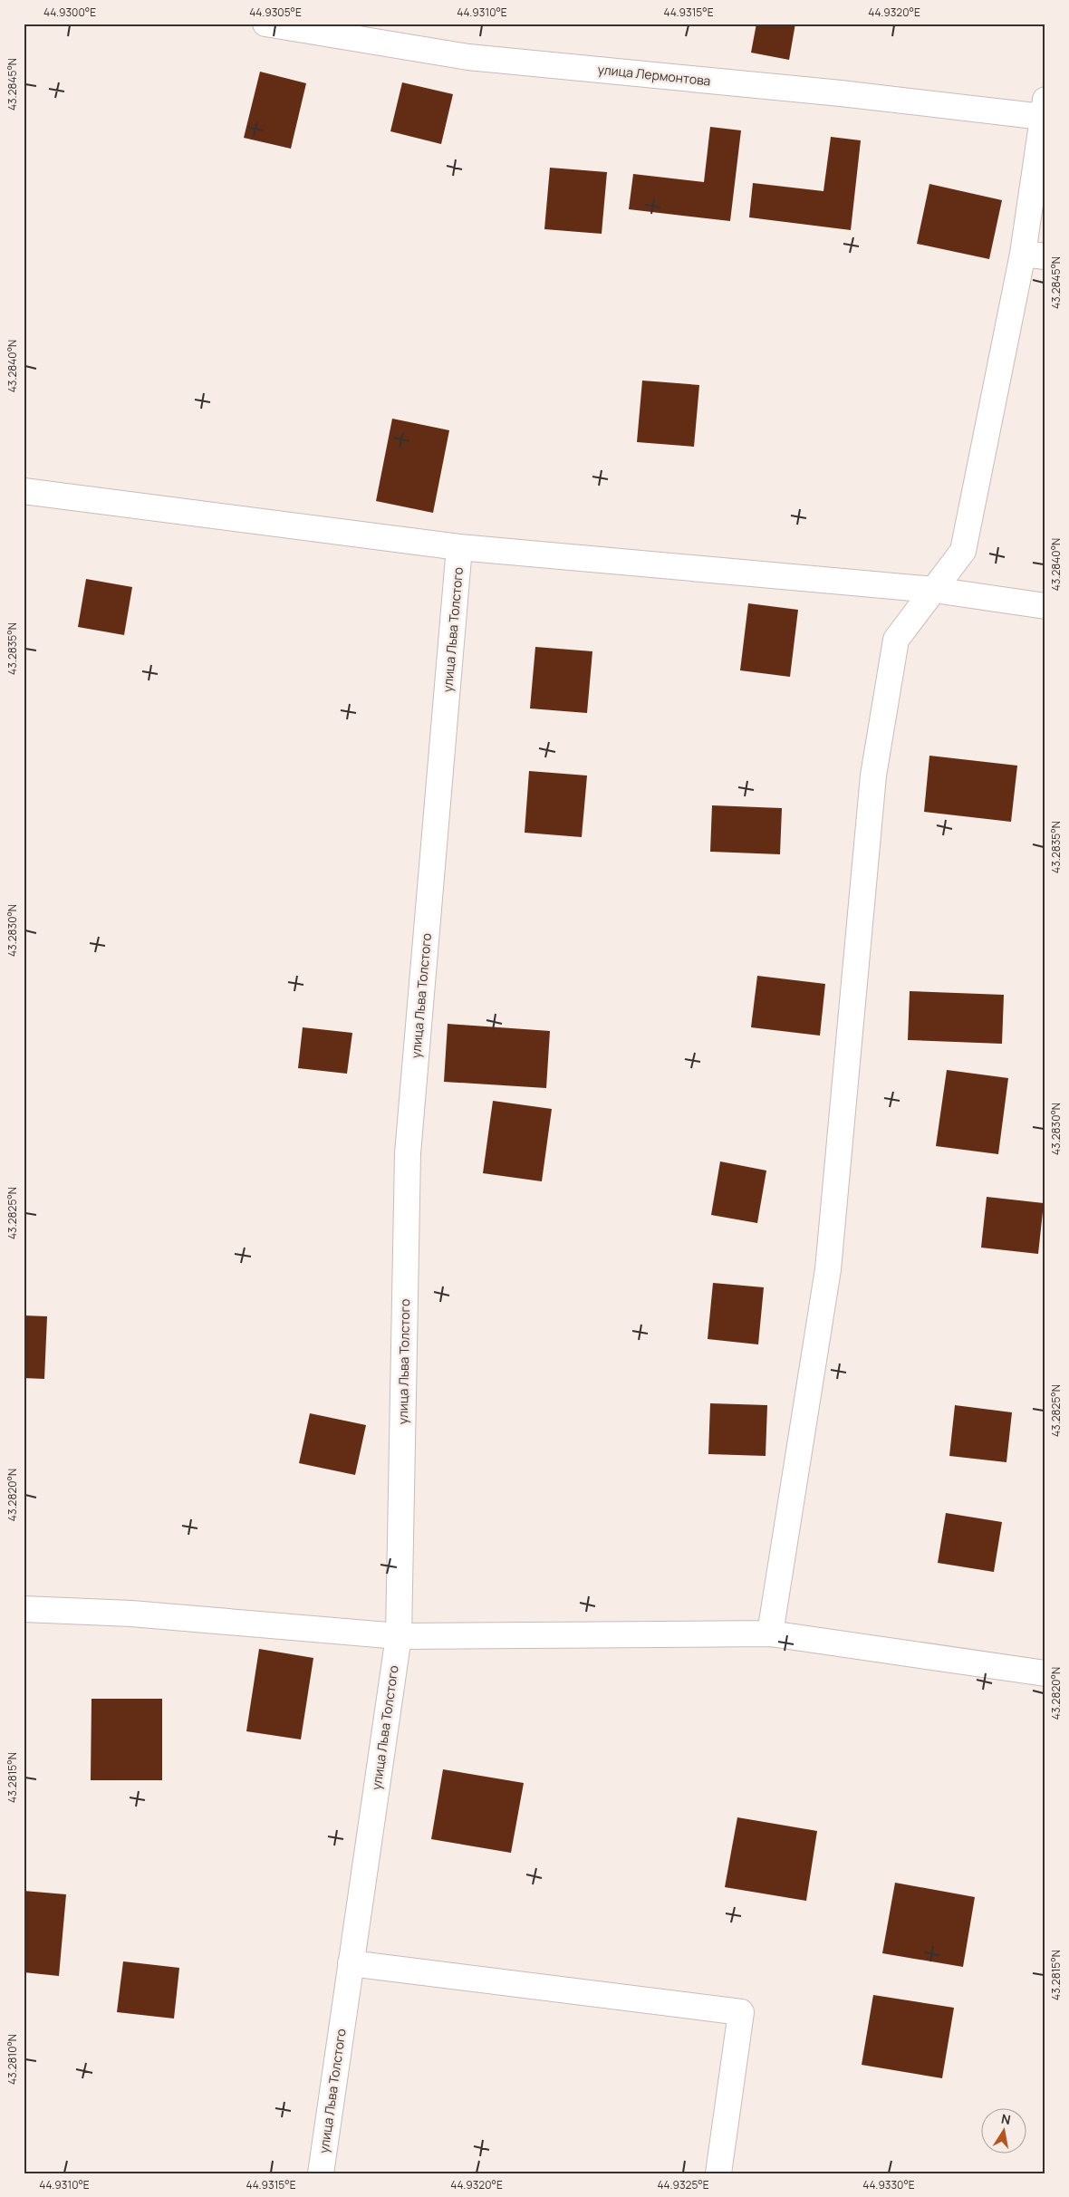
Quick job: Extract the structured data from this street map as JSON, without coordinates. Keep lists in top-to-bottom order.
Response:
{
  "streets": {
    "street": ["улица Лермонтова", "улица Льва Толстого"]
  },
  "north": "top",
  "coordinates": [
    "44.9300°E",
    "44.9305°E",
    "44.9310°E",
    "44.9315°E",
    "44.9320°E",
    "43.2845°N",
    "43.2840°N",
    "43.2835°N",
    "43.2830°N",
    "43.2825°N",
    "43.2820°N",
    "43.2815°N",
    "43.2810°N",
    "44.9325°E",
    "44.9330°E"
  ]
}
